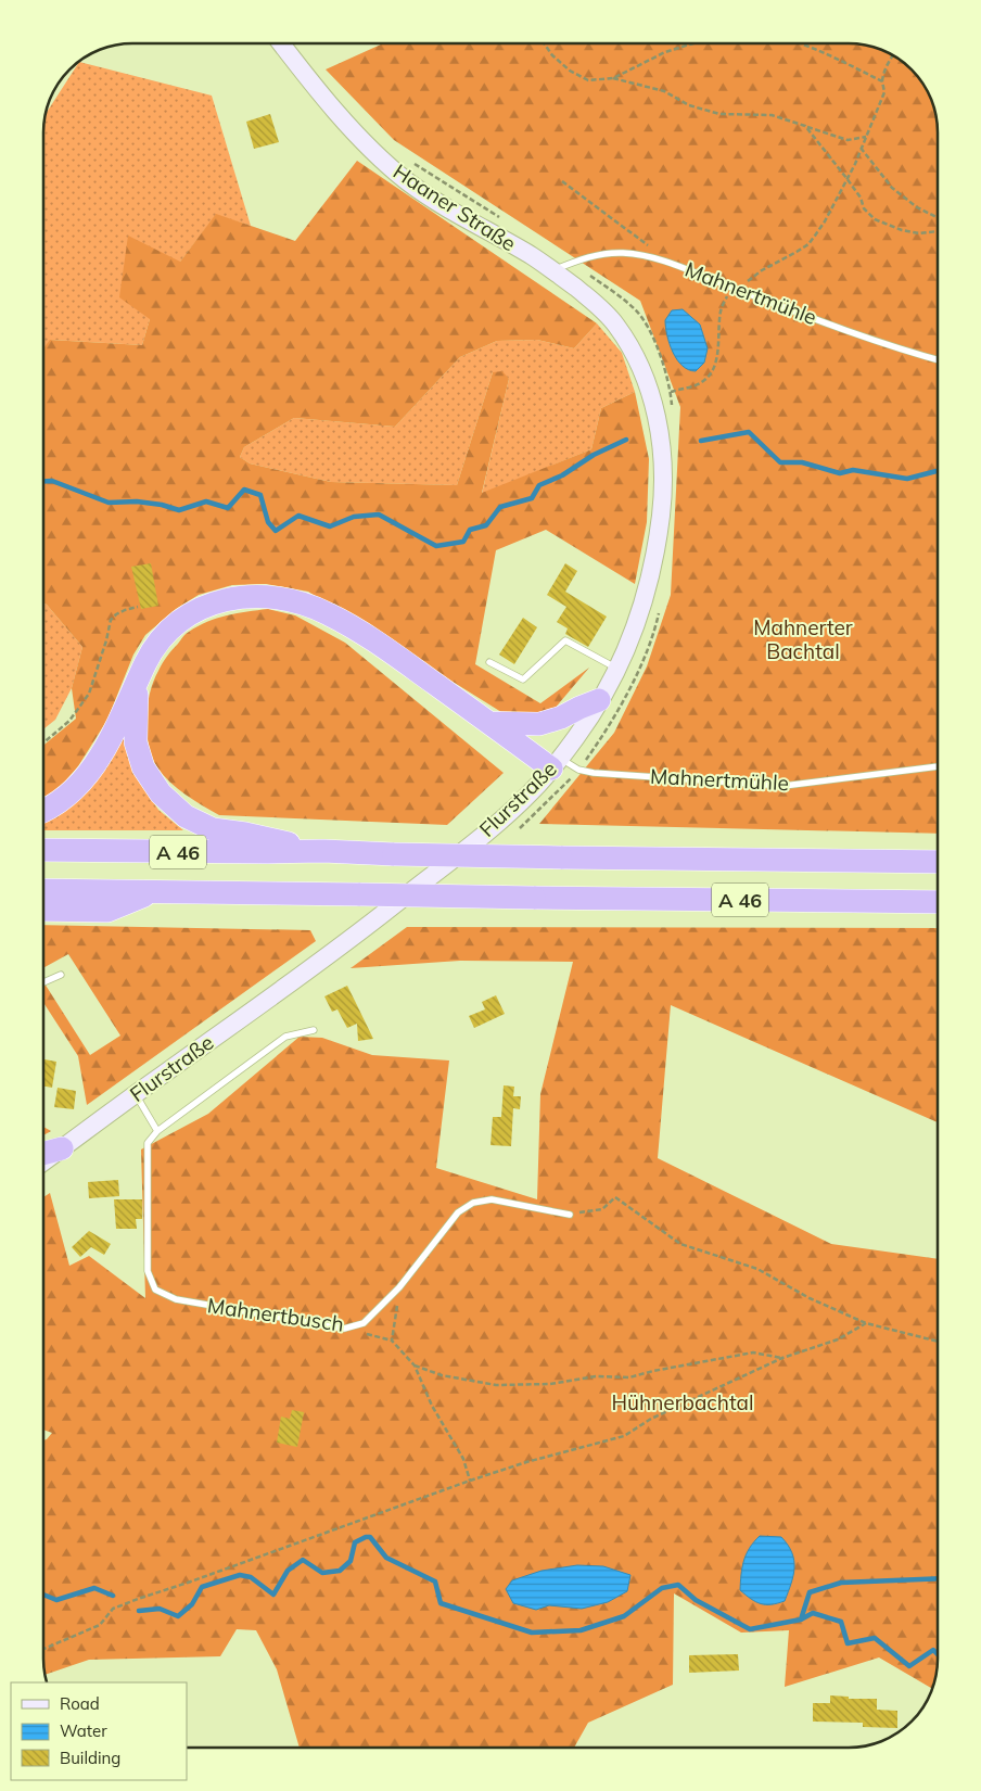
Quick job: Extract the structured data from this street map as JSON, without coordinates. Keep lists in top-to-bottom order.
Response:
{
  "streets": {
    "highway": ["A 46"],
    "main road": ["Haaner Straße", "Flurstraße"],
    "lane": ["Mahnertmühle", "Mahnertbusch"]
  },
  "crossings": [
    ["Haaner Straße", "Mahnertmühle"],
    ["Haaner Straße", "Flurstraße"],
    ["Mahnertmühle", "Flurstraße"]
  ],
  "parks": ["Mahnerter Bachtal", "Hühnerbachtal"],
  "legend": ["Road", "Water", "Building"]
}
